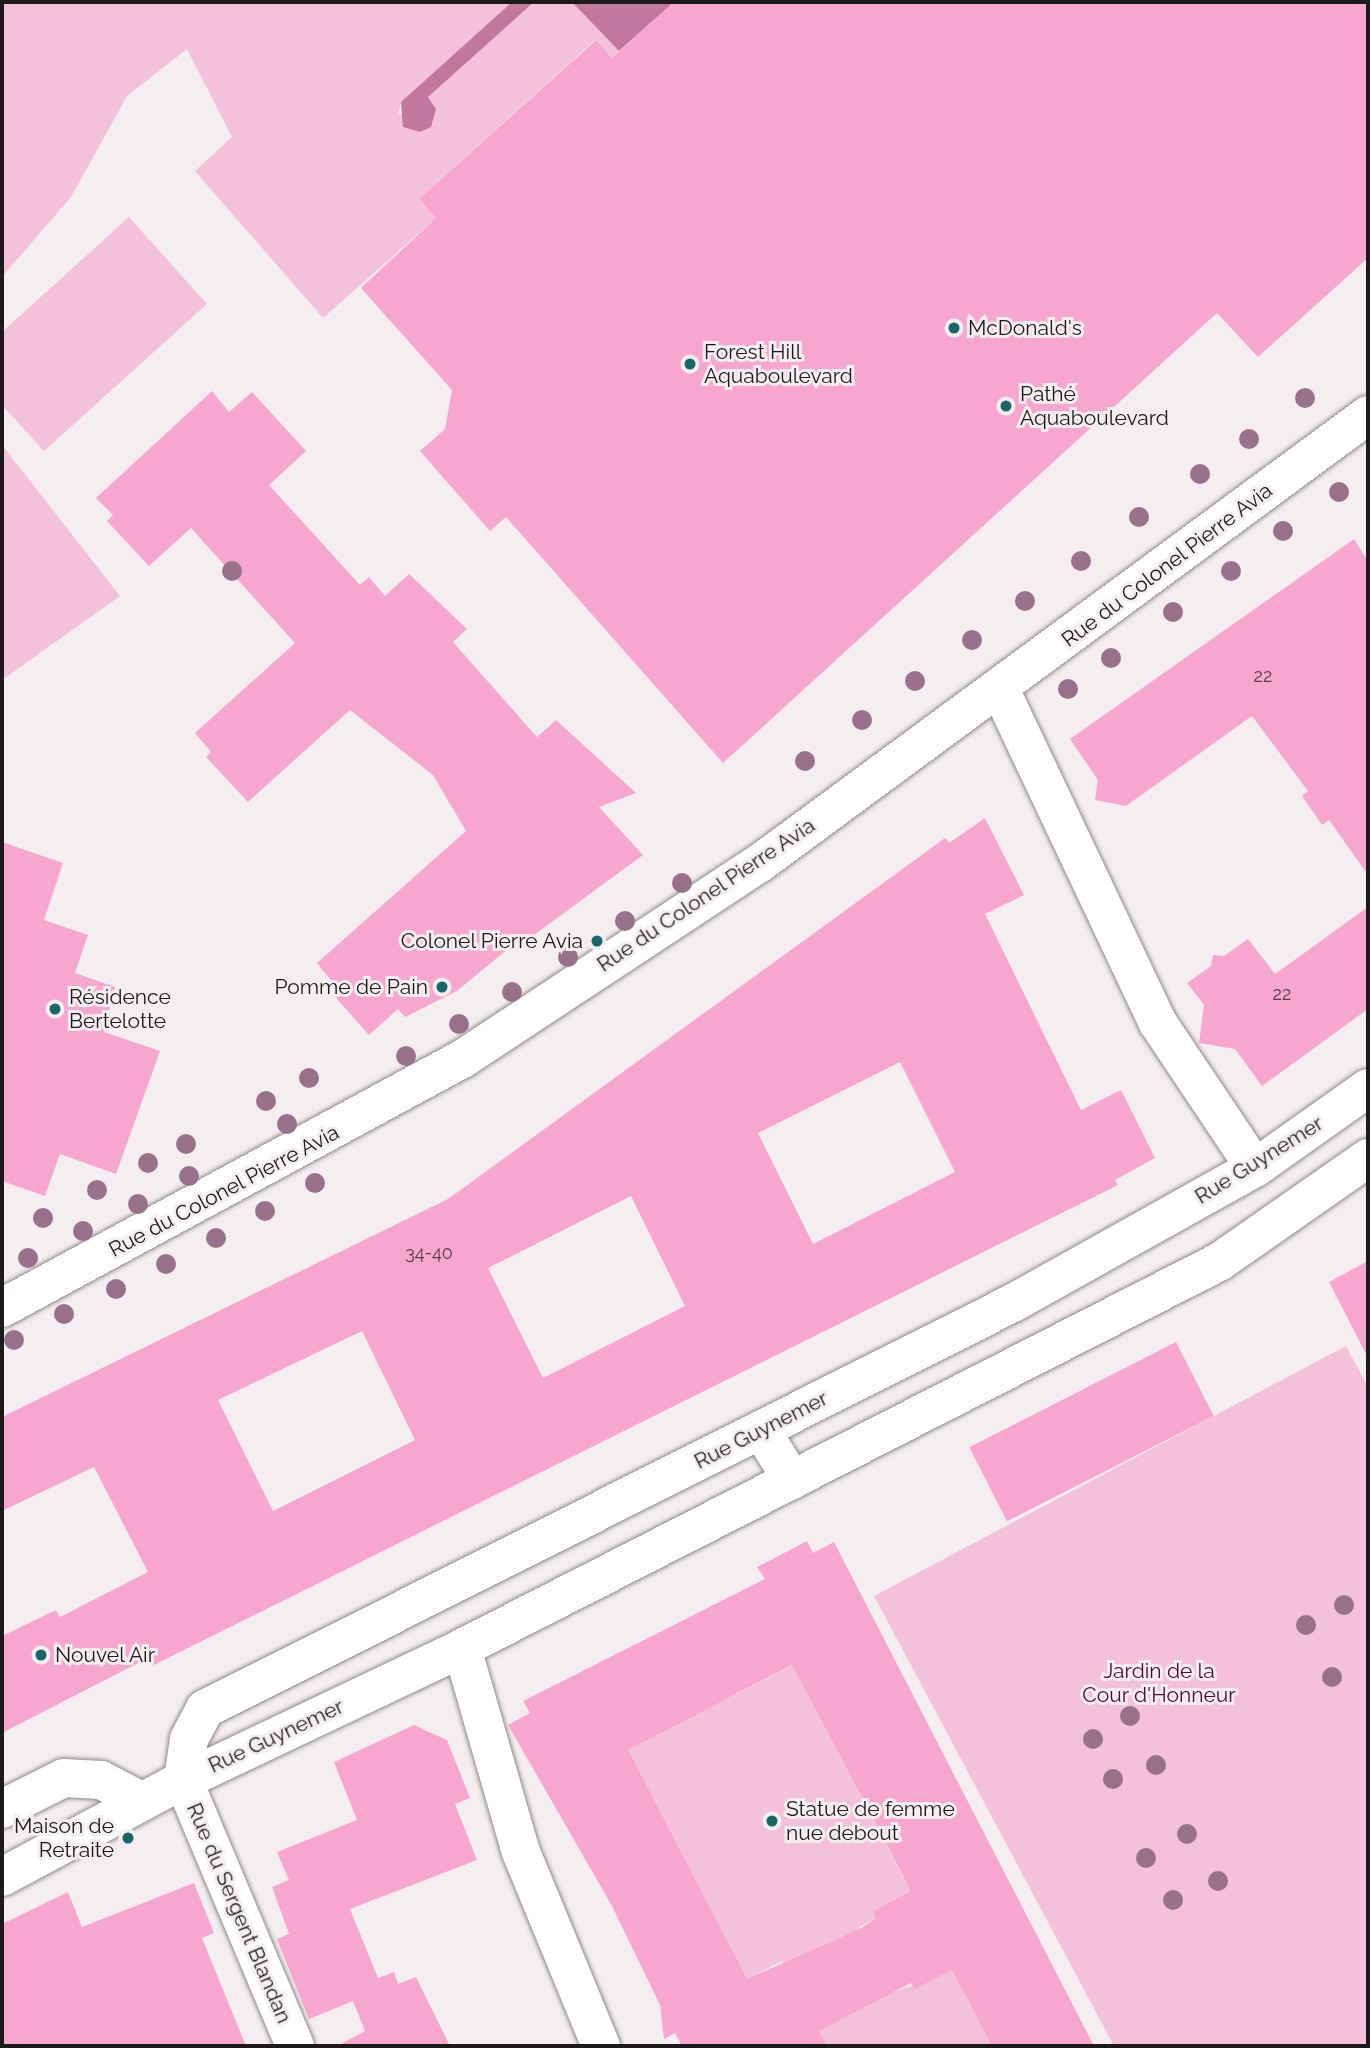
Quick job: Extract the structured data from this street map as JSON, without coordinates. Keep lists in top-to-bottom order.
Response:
{
  "streets": {
    "street": ["Rue du Colonel Pierre Avia", "Rue Guynemer", "Rue du Sergent Blandan"]
  },
  "crossings": [
    ["Rue Guynemer", "Rue du Sergent Blandan"]
  ],
  "parks": ["Jardin de la Cour d'Honneur"],
  "places": [
    "McDonald's",
    "Forest Hill Aquaboulevard",
    "Pathé Aquaboulevard",
    "Colonel Pierre Avia",
    "Pomme de Pain",
    "Résidence Bertelotte",
    "Nouvel Air",
    "Statue de femme nue debout",
    "Maison de Retraite"
  ],
  "house_numbers": ["22", "22", "34-40"]
}
